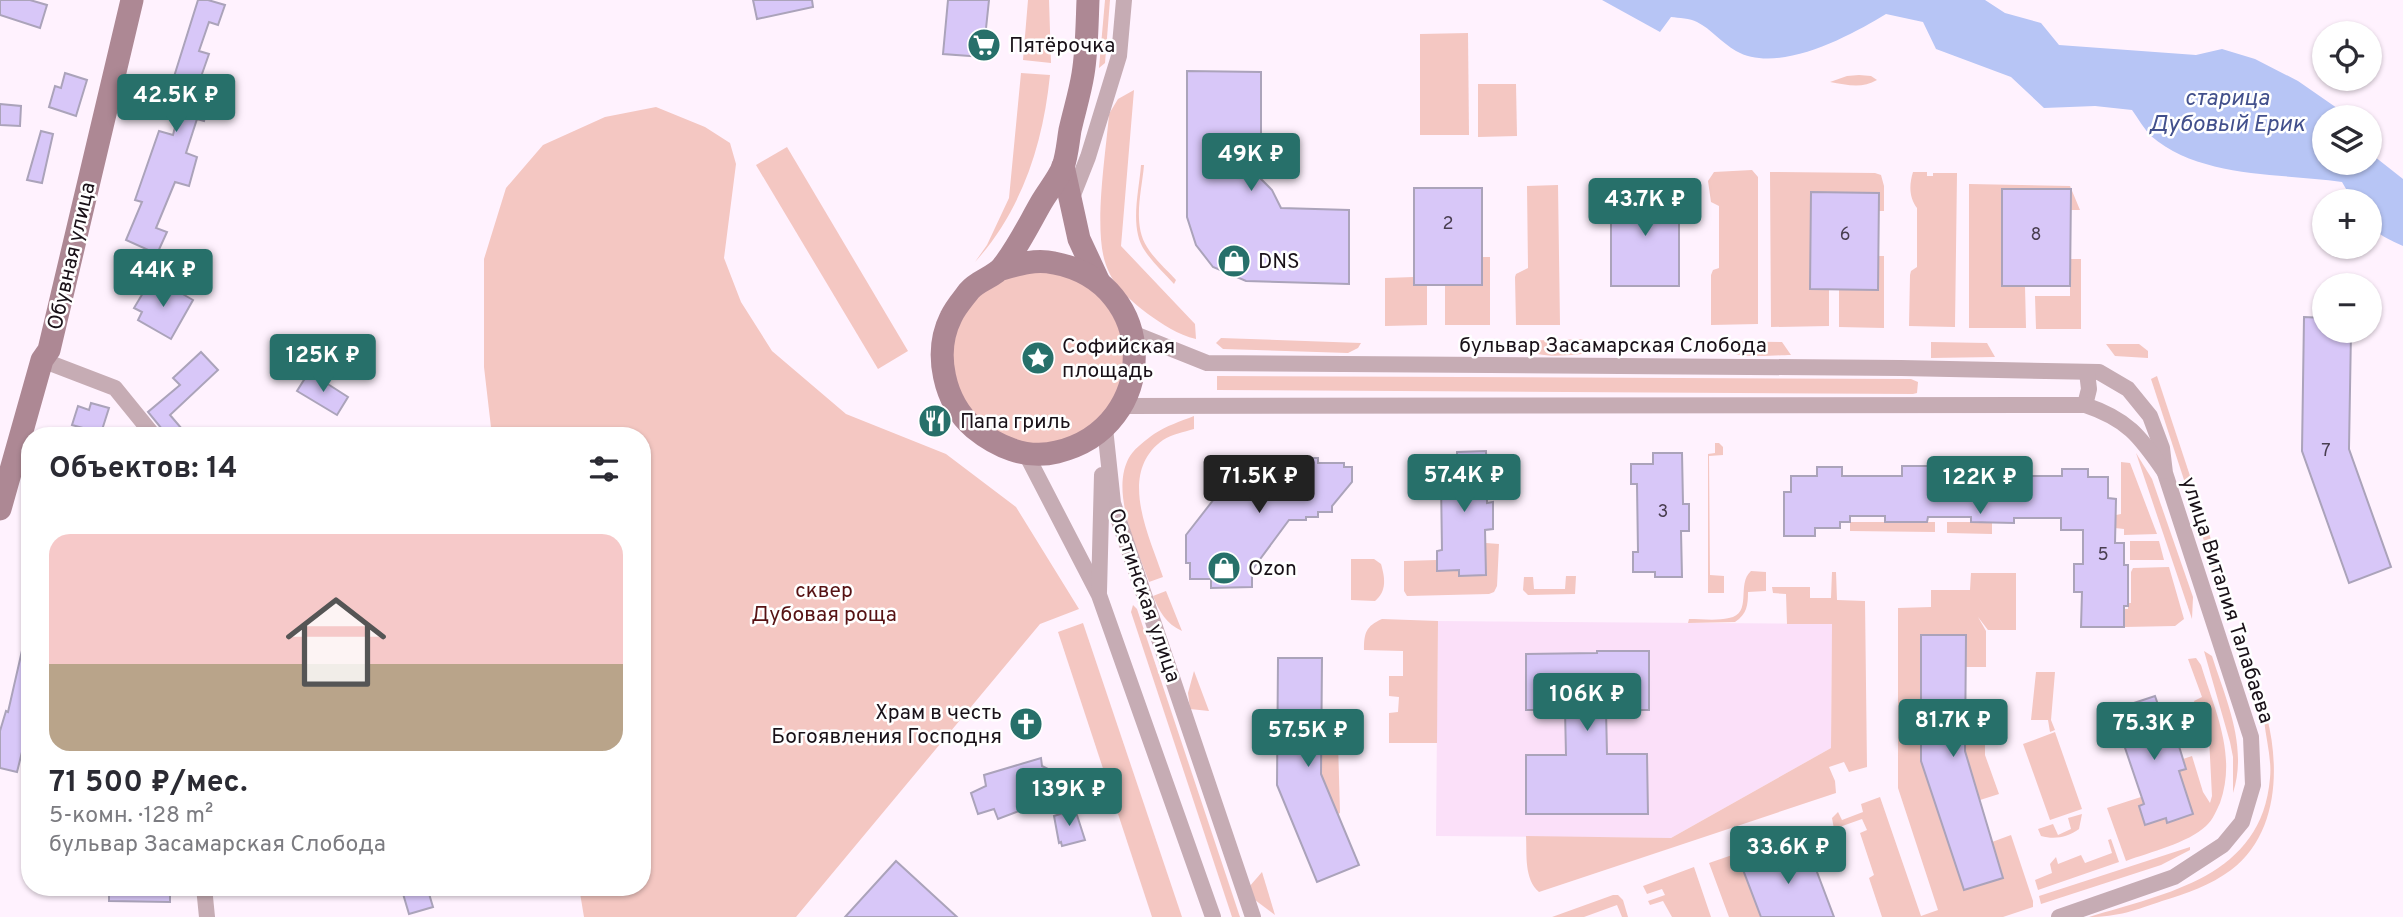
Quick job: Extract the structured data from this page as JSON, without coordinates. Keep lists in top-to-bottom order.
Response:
{
  "streets": {
    "street": [
      "Обувная улица",
      "бульвар Засамарская Слобода",
      "Осетинская улица",
      "улица Виталия Талабаева"
    ]
  },
  "crossings": [
    ["бульвар Засамарская Слобода", "Осетинская улица"]
  ],
  "water": ["старица Дубовый Ерик"],
  "parks": ["сквер Дубовая роща"],
  "places": {
    "supermarket": ["Пятёрочка"],
    "shop": ["DNS", "Ozon"],
    "place": ["Софийская площадь"],
    "restaurant": ["Папа гриль"],
    "church": ["Храм в честь Богоявления Господня"]
  },
  "house_numbers": [
    "2",
    "6",
    "8",
    "7",
    "3",
    "5"
  ],
  "page": {
    "map_buttons": ["+", "−"],
    "price": [
      "42.5K ₽",
      "49K ₽",
      "43.7K ₽",
      "44K ₽",
      "125K ₽",
      "57.4K ₽",
      "71.5K ₽",
      "122K ₽",
      "106K ₽",
      "81.7K ₽",
      "75.3K ₽",
      "57.5K ₽",
      "139K ₽",
      "33.6K ₽"
    ],
    "heading": "Объектов: 14",
    "list": [
      {
        "name": "71 500 ₽/мес.",
        "note": "5-комн. · 128 m² · бульвар Засамарская Слобода"
      }
    ]
  }
}
